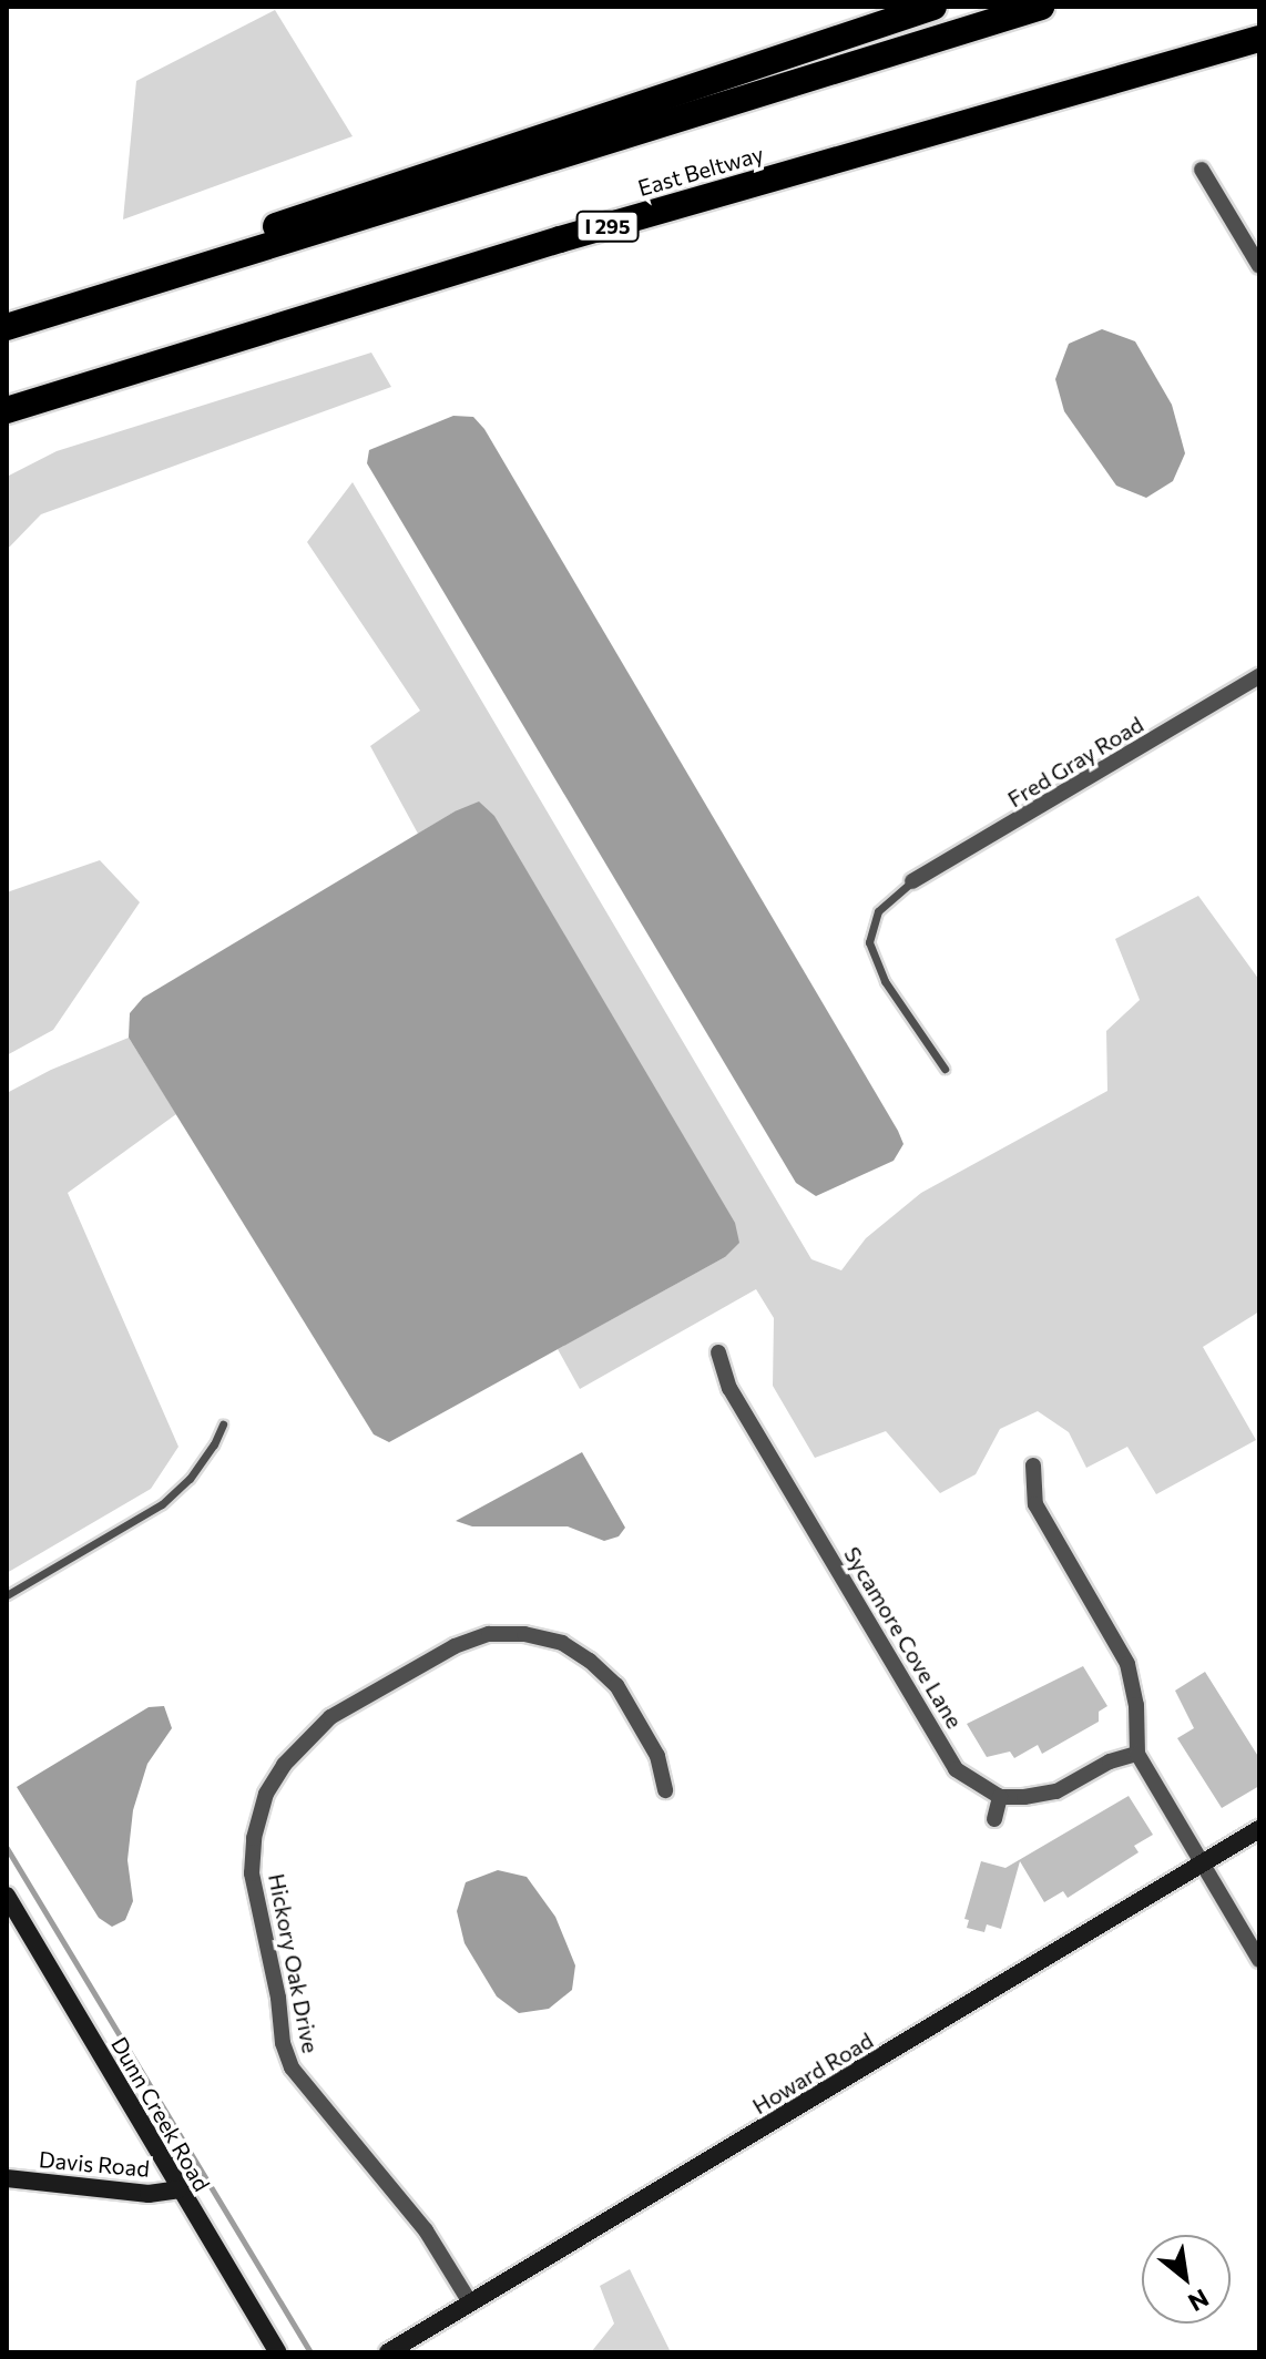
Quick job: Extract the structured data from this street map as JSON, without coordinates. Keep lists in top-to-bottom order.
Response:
{
  "streets": {
    "highway": ["East Beltway", "I 295"],
    "street": [
      "Fred Gray Road",
      "Sycamore Cove Lane",
      "Hickory Oak Drive",
      "Howard Road",
      "Dunn Creek Road",
      "Davis Road"
    ]
  },
  "crossings": [
    ["Hickory Oak Drive", "Howard Road"],
    ["Dunn Creek Road", "Davis Road"]
  ],
  "north": "bottom right"
}
